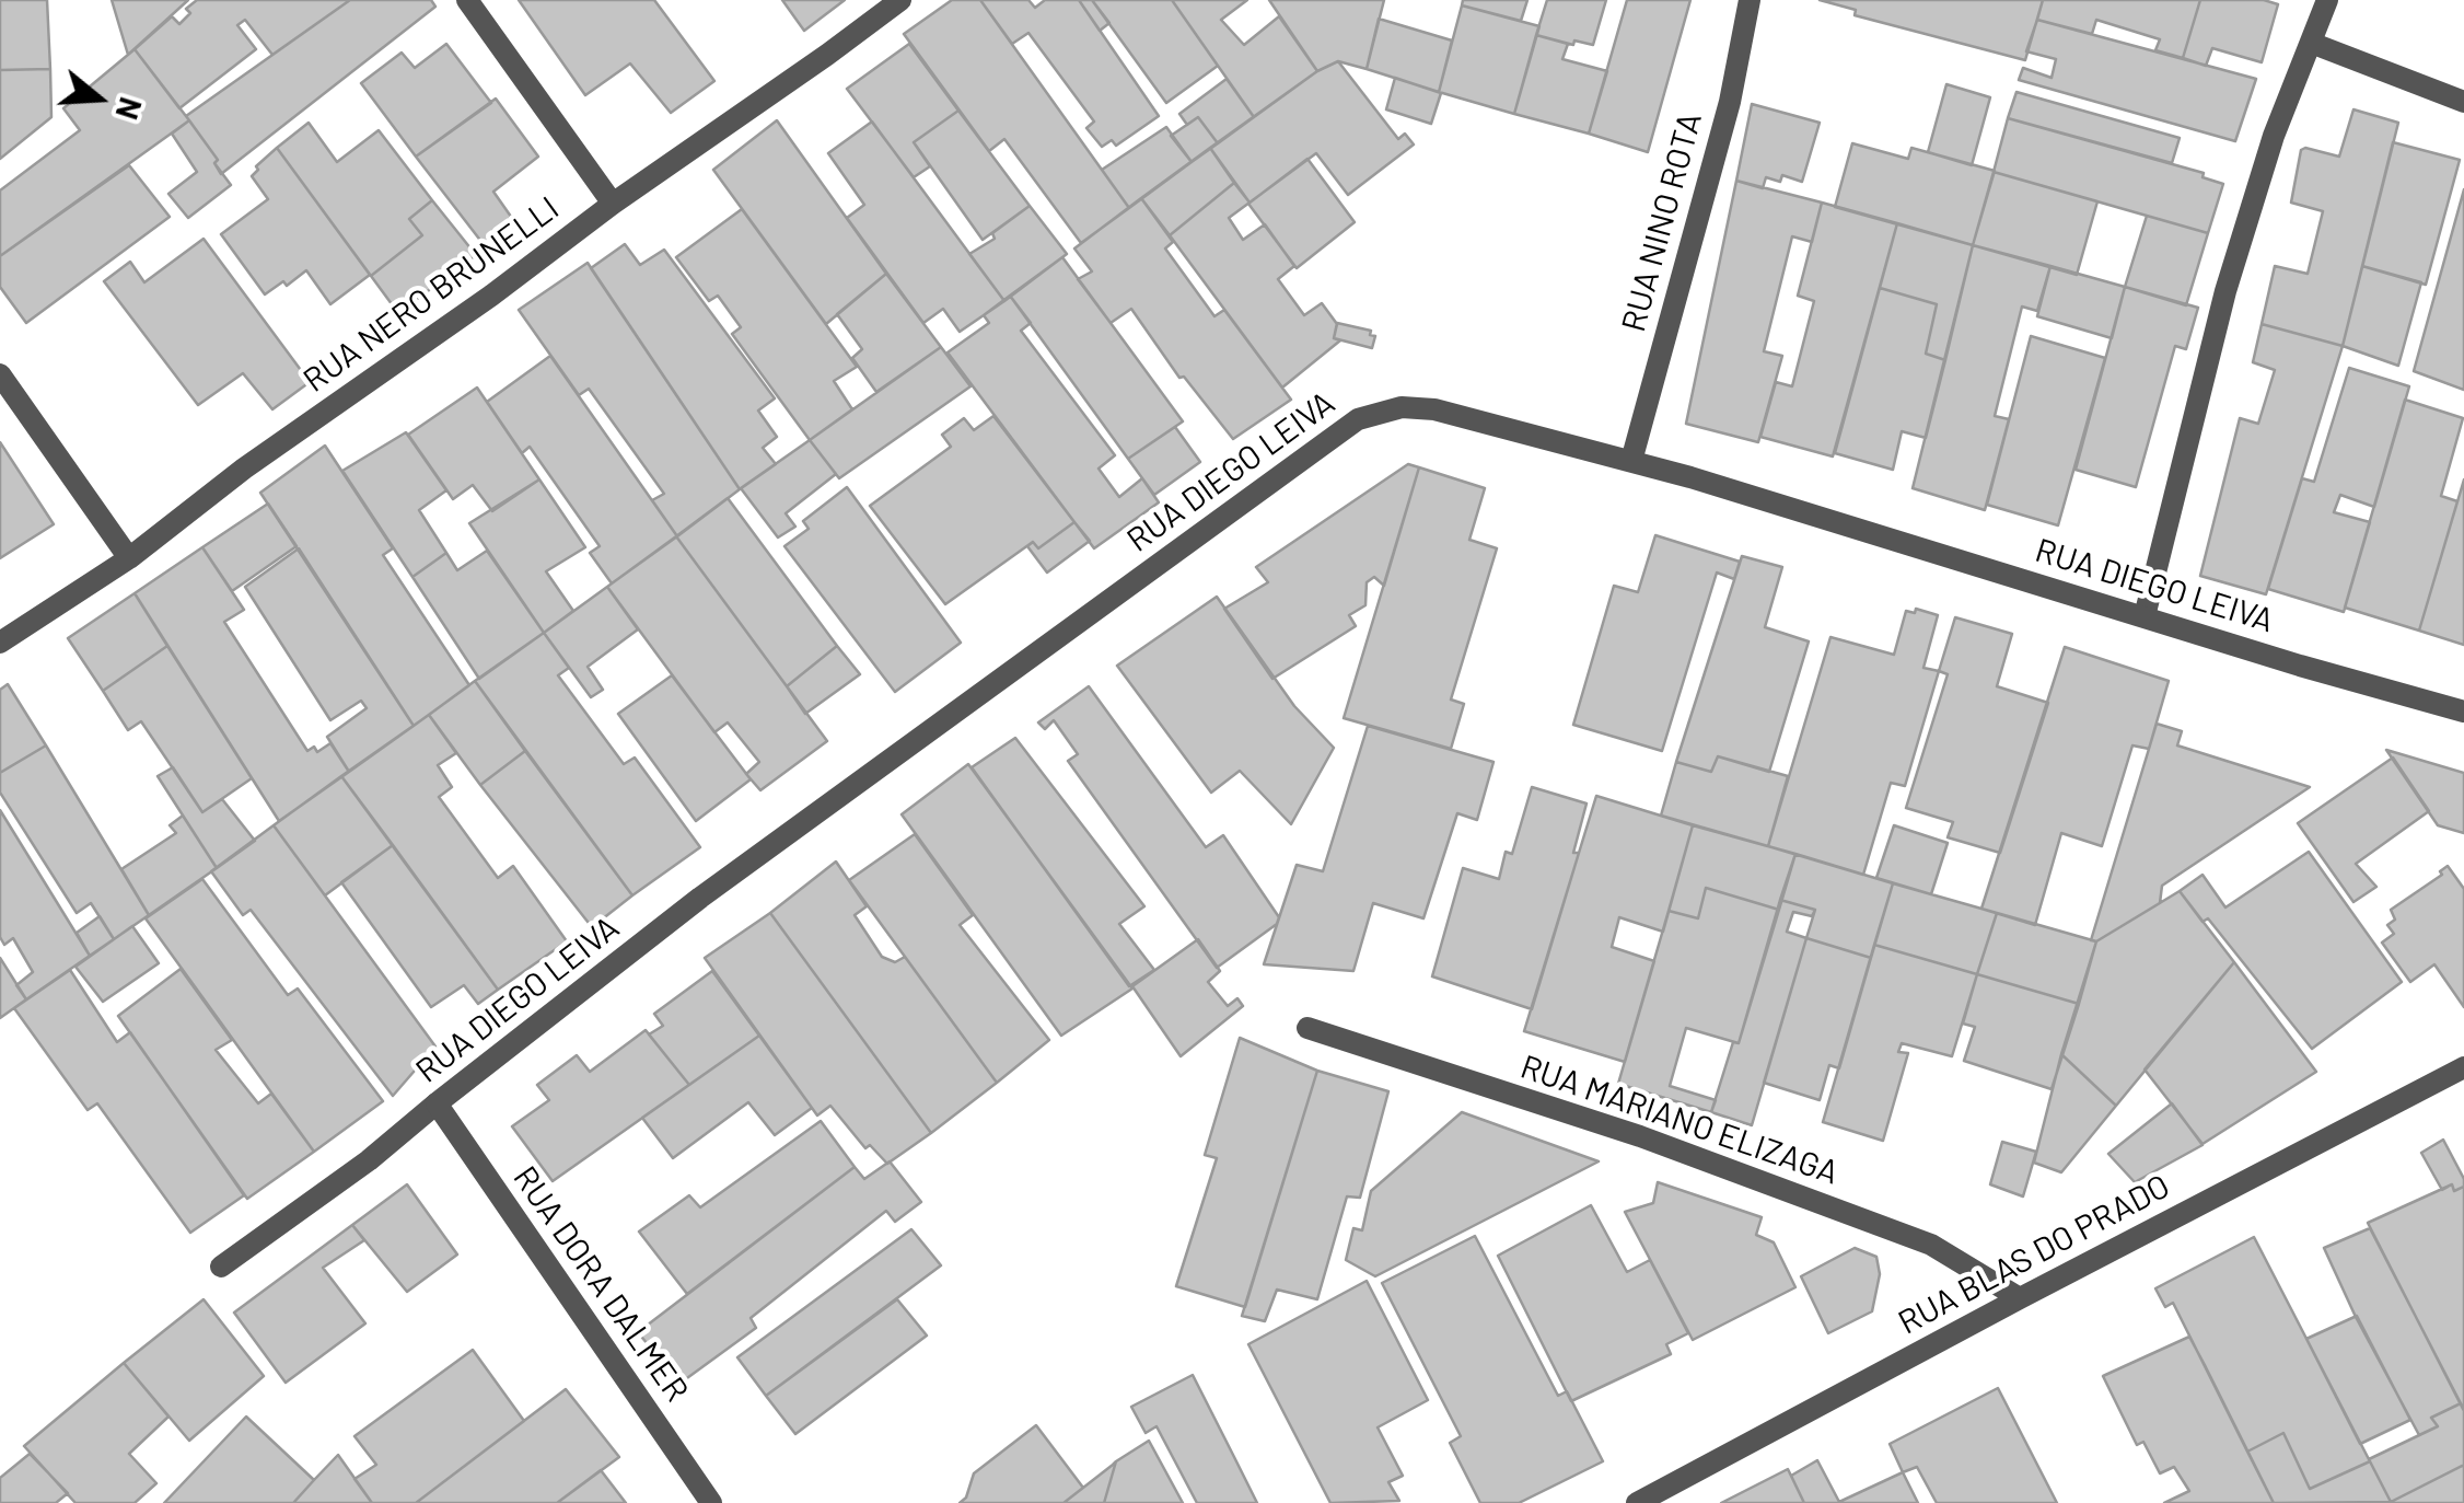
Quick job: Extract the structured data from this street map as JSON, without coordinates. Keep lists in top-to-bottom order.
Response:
{
  "streets": {
    "street": [
      "RUA NINO ROTA",
      "RUA NERO BRUNELLI",
      "RUA DIEGO LEIVA",
      "RUA MARIANO ELIZAGA",
      "RUA BLAS DO PRADO",
      "RUA DORA DALMER"
    ]
  },
  "crossings": [
    ["RUA NINO ROTA", "RUA DIEGO LEIVA"],
    ["RUA DIEGO LEIVA", "RUA DORA DALMER"],
    ["RUA MARIANO ELIZAGA", "RUA BLAS DO PRADO"]
  ],
  "north": "right"
}
